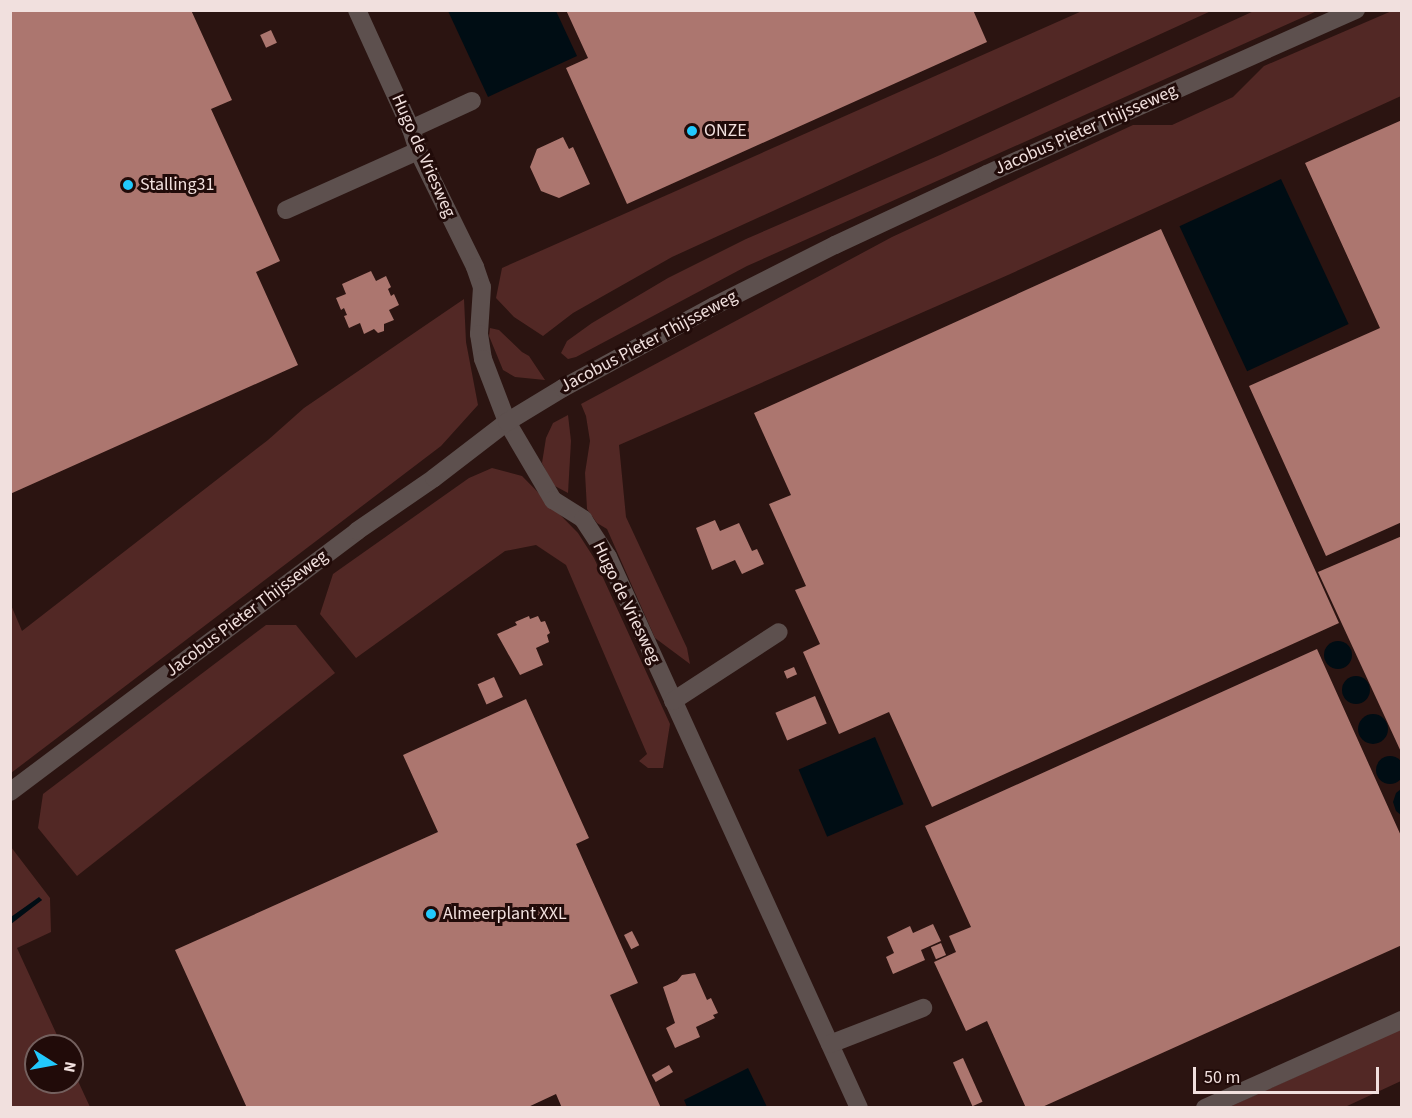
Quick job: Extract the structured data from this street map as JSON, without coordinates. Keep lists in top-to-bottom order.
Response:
{
  "streets": {
    "street": ["Jacobus Pieter Thijsseweg", "Hugo de Vriesweg"]
  },
  "crossings": [
    ["Jacobus Pieter Thijsseweg", "Hugo de Vriesweg"]
  ],
  "places": ["ONZE", "Stalling31", "Almeerplant XXL"],
  "scale_bar": "50 m",
  "north": "right"
}
